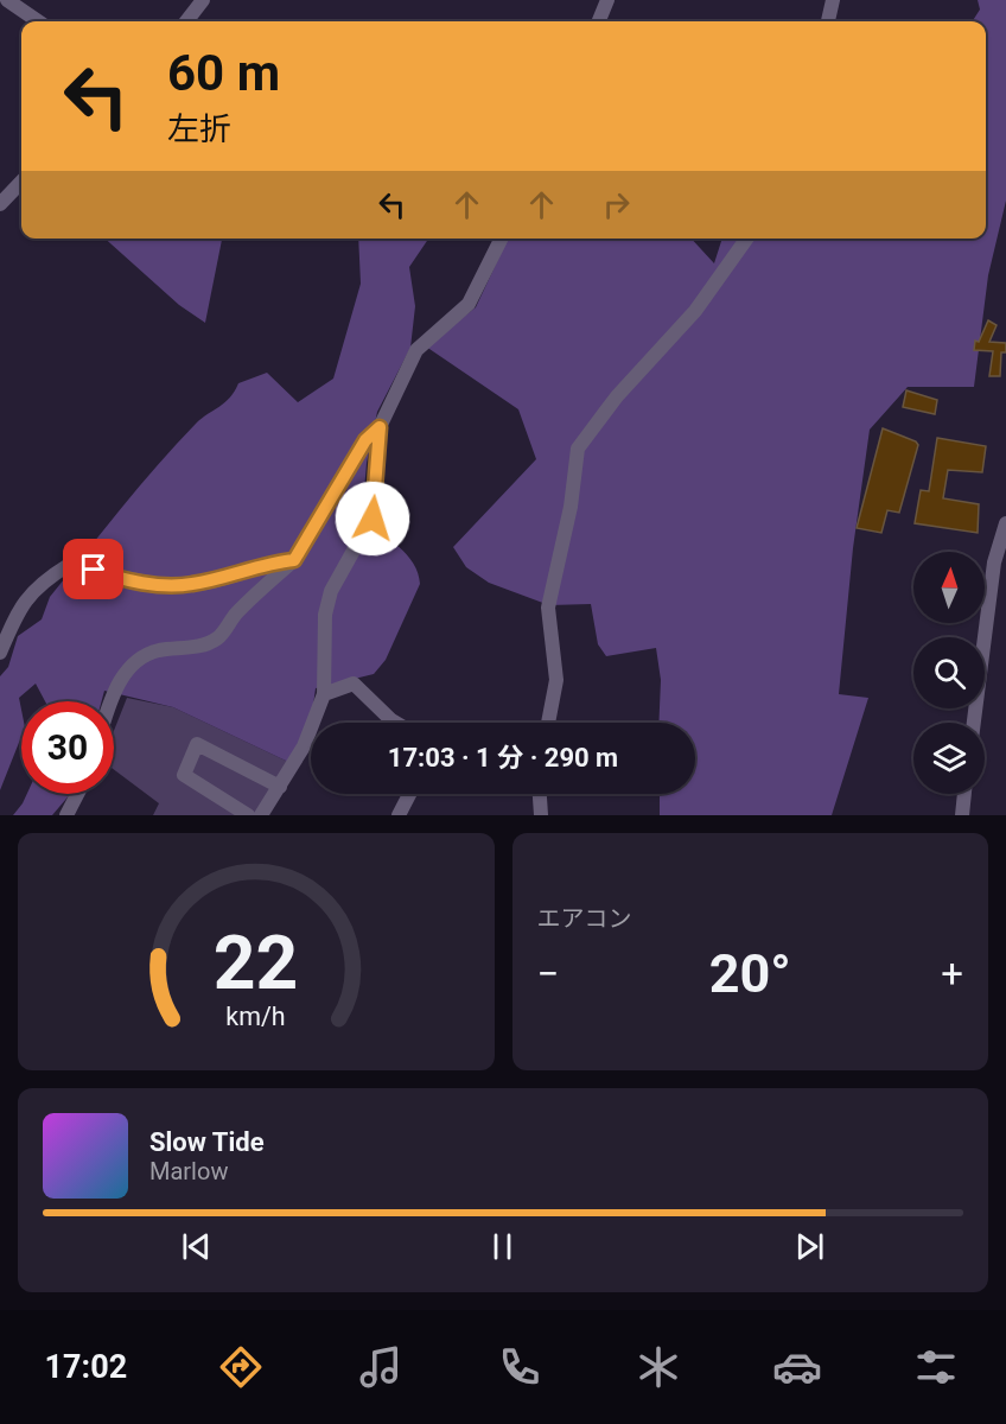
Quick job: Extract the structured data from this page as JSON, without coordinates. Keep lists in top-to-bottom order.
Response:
{
  "north": "top",
  "page": {
    "turn": ["60 m", "左折"],
    "limit": "30",
    "trip": "17:03 · 1 分 · 290 m",
    "tile": "エアコン",
    "heat": ["−", "20°", "+"],
    "song": ["Slow Tide", "Marlow"],
    "tabs": "17:02",
    "gauge": ["22", "km/h"]
  }
}
